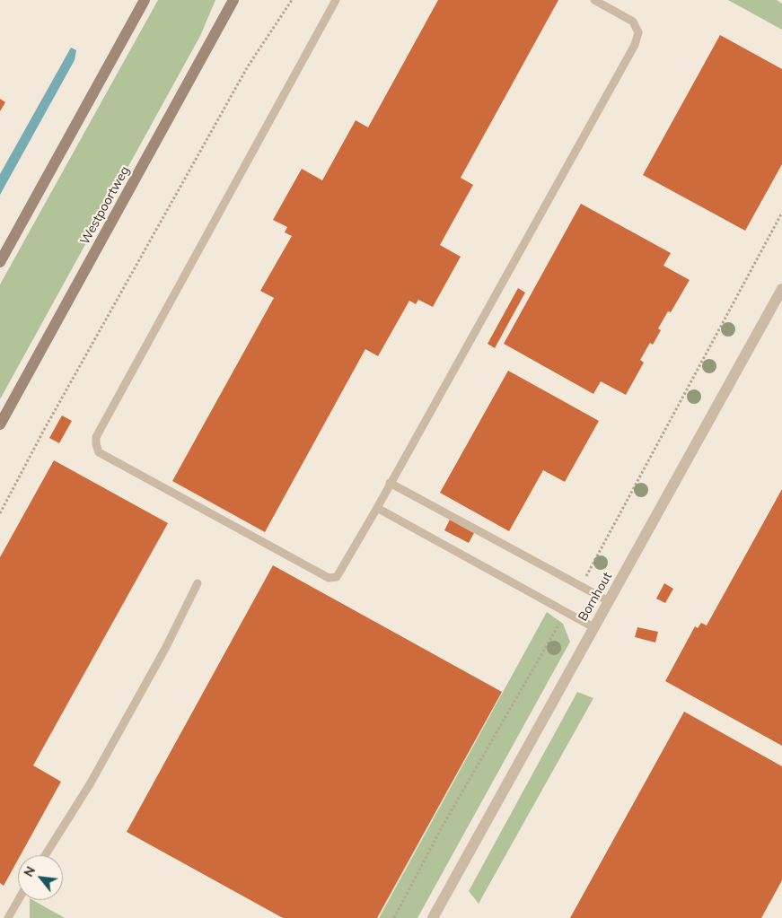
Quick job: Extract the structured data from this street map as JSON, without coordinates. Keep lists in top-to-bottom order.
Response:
{
  "streets": {
    "main road": ["Westpoortweg"],
    "street": ["Bornhout"]
  },
  "north": "top left"
}
